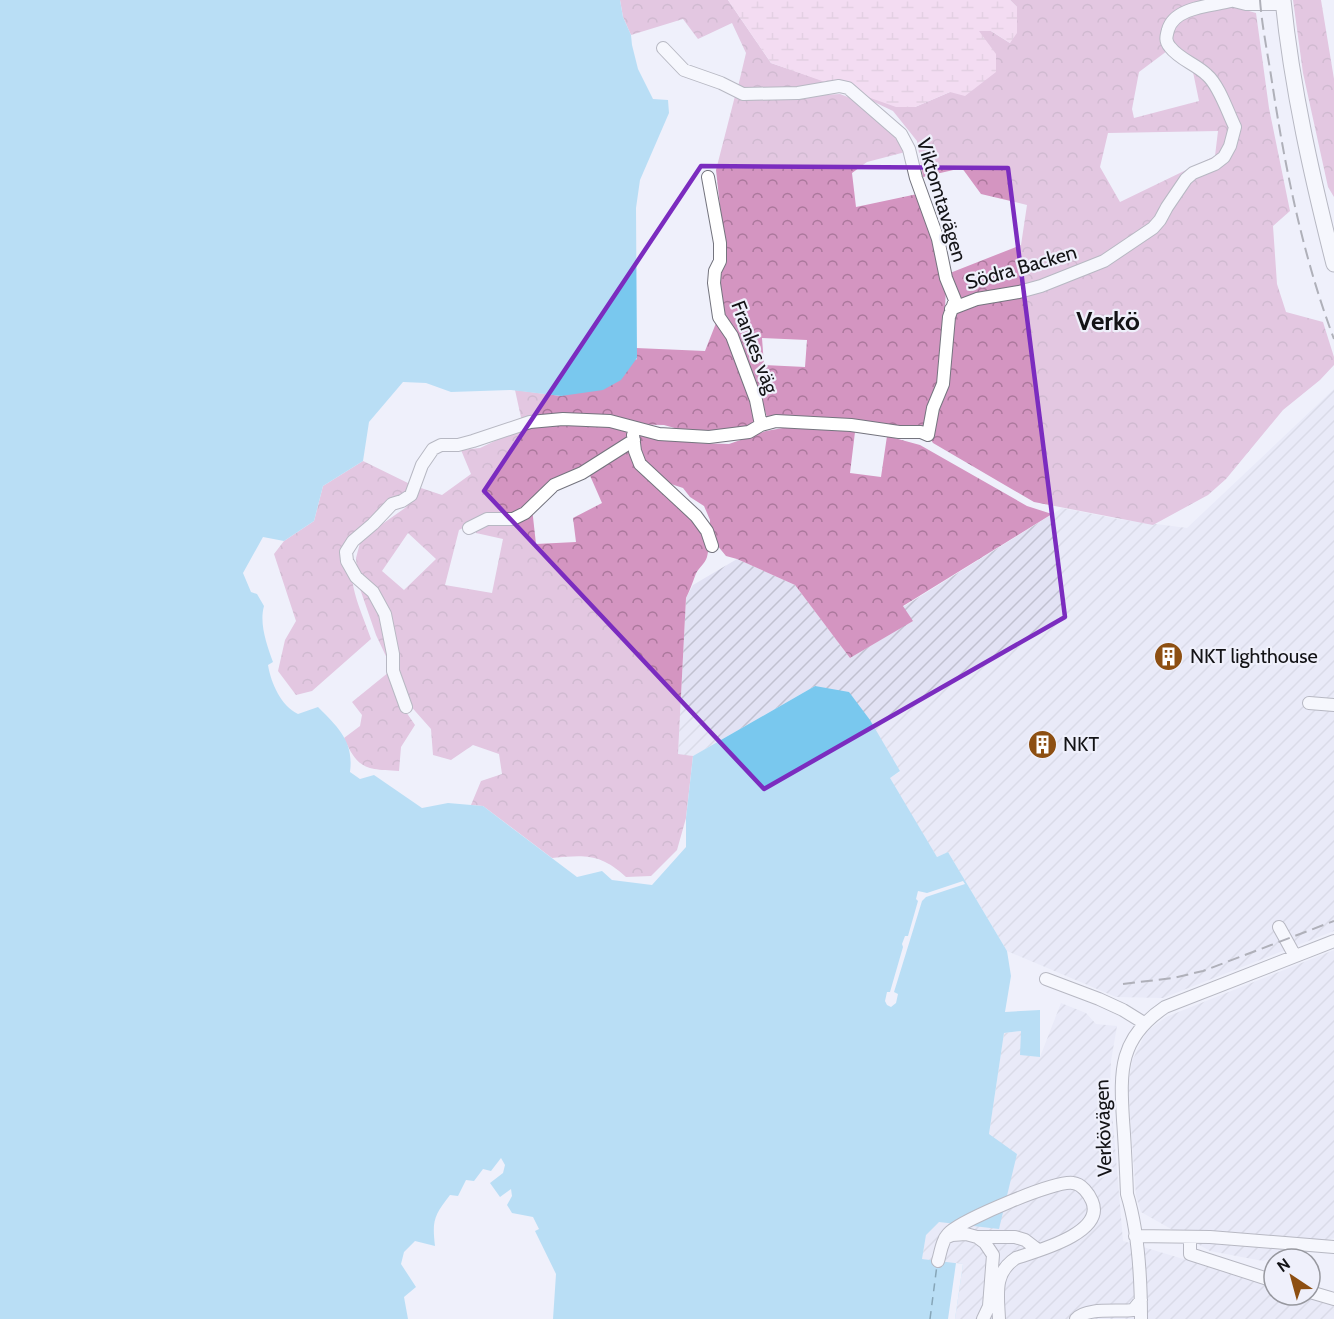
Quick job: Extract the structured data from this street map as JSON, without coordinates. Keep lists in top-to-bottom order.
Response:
{
  "streets": {
    "street": [
      "Viktomtavägen",
      "Södra Backen",
      "Frankes väg",
      "Verkövägen"
    ]
  },
  "crossings": [
    ["Viktomtavägen", "Södra Backen"],
    ["Viktomtavägen", "Frankes väg"]
  ],
  "districts": ["Verkö"],
  "places": {
    "building": ["NKT lighthouse", "NKT"]
  },
  "north": "top left"
}
